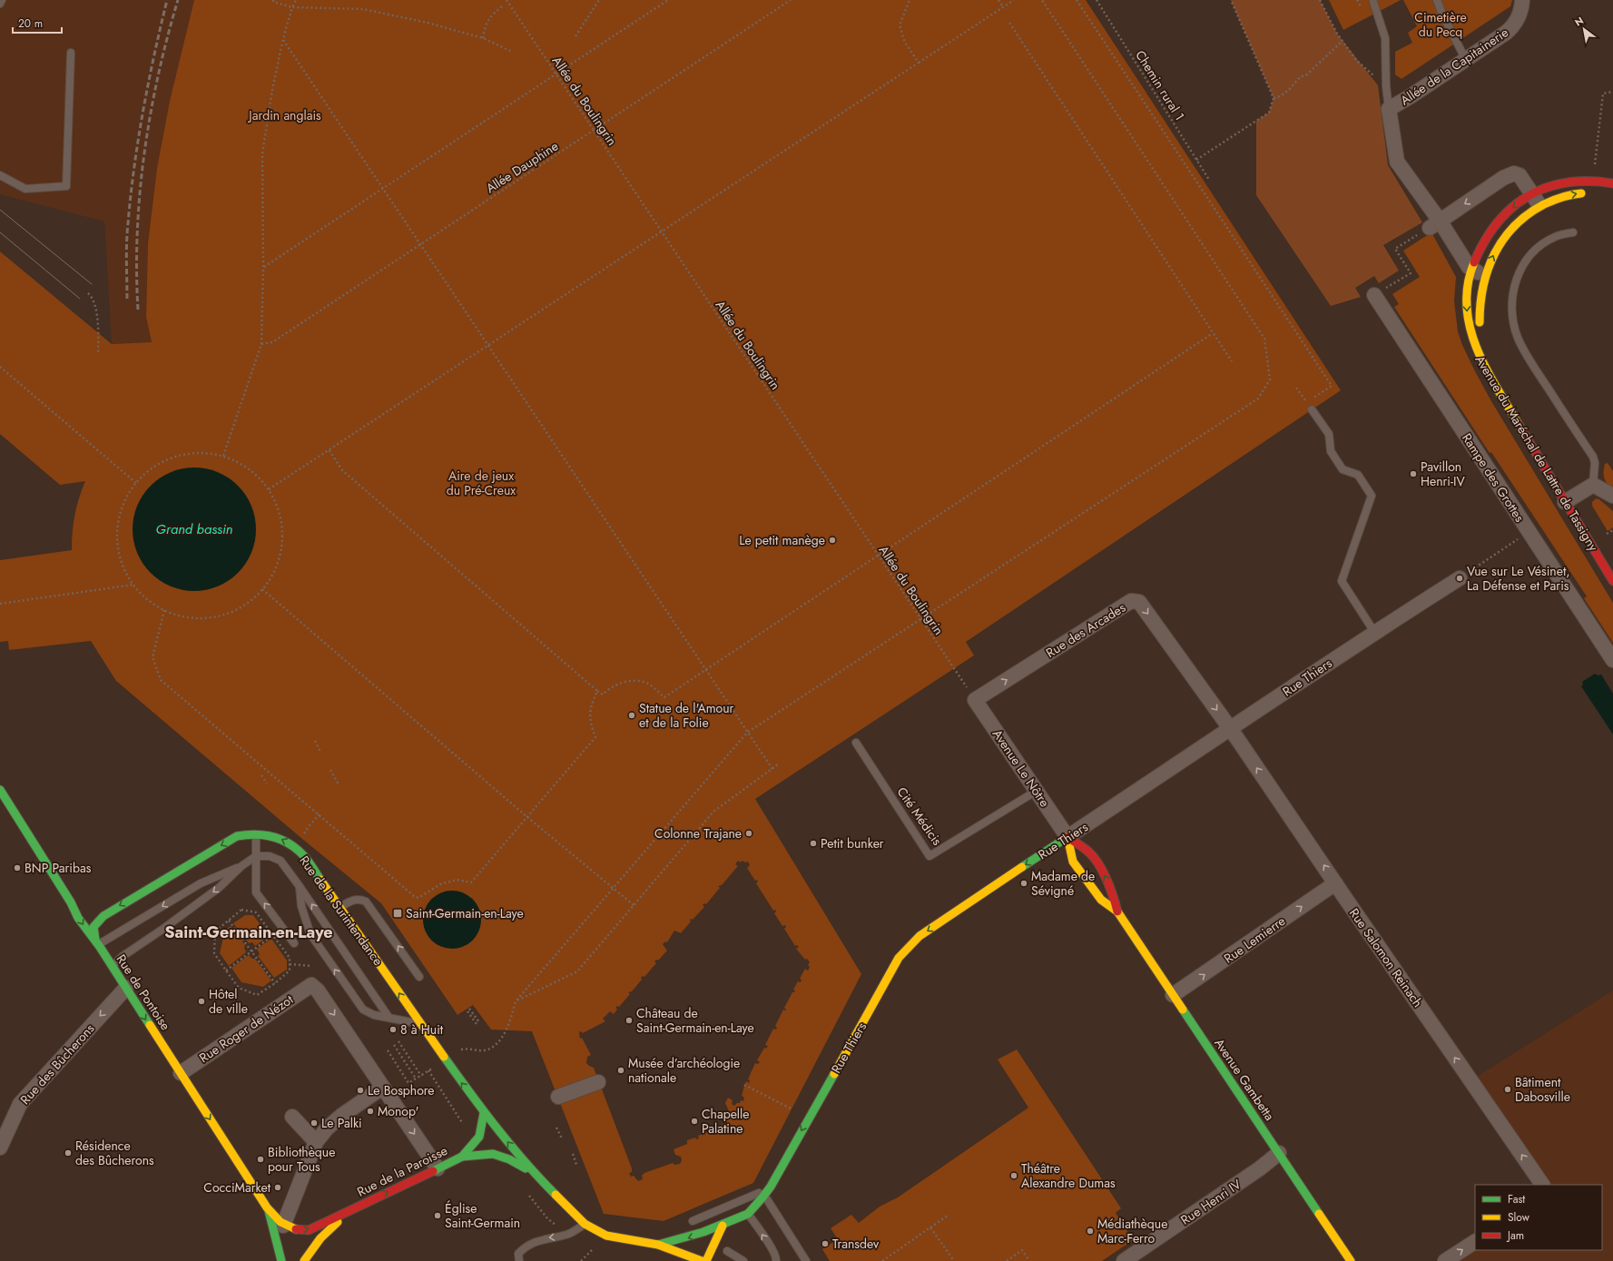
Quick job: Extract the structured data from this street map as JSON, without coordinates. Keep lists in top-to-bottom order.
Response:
{
  "streets": {
    "main road": [
      "Avenue du Maréchal de Lattre de Tassigny",
      "Rue Thiers",
      "Rue de la Surintendance",
      "Rue de Pontoise",
      "Avenue Gambetta",
      "Rue de la Paroisse"
    ],
    "street": [
      "Allée de la Capitainerie",
      "Rampe des Grottes",
      "Rue des Arcades",
      "Avenue Le Nôtre",
      "Rue Lemierre",
      "Rue Salomon Reinach",
      "Rue Roger de Nézot",
      "Rue des Bûcherons",
      "Rue Henri IV"
    ],
    "lane": ["Cité Médicis"],
    "path": ["Chemin rural 1", "Allée du Boulingrin", "Allée Dauphine"]
  },
  "crossings": [
    ["Allée du Boulingrin", "Allée Dauphine"],
    ["Allée du Boulingrin", "Rue des Arcades"],
    ["Allée du Boulingrin", "Avenue Le Nôtre"],
    ["Rue des Arcades", "Rue Thiers"],
    ["Rue des Arcades", "Avenue Le Nôtre"],
    ["Rue des Arcades", "Rue Salomon Reinach"],
    ["Rue Thiers", "Avenue Le Nôtre"],
    ["Rue Thiers", "Rue Salomon Reinach"],
    ["Rue Thiers", "Avenue Gambetta"],
    ["Avenue Le Nôtre", "Cité Médicis"],
    ["Avenue Le Nôtre", "Avenue Gambetta"],
    ["Rue de la Surintendance", "Rue de Pontoise"],
    ["Rue Lemierre", "Rue Salomon Reinach"],
    ["Rue Lemierre", "Avenue Gambetta"],
    ["Rue de Pontoise", "Rue Roger de Nézot"],
    ["Rue de Pontoise", "Rue des Bûcherons"],
    ["Avenue Gambetta", "Rue Henri IV"]
  ],
  "one_way": [
    "Rue Thiers",
    "Rue de la Surintendance",
    "Rue Lemierre",
    "Rue Salomon Reinach",
    "Rue de Pontoise",
    "Rue des Bûcherons",
    "Rue de la Paroisse"
  ],
  "districts": ["Saint-Germain-en-Laye"],
  "water": ["Grand bassin"],
  "parks": ["Cimetière du Pecq", "Jardin anglais", "Aire de jeux du Pré-Creux"],
  "places": {
    "other": [
      "Pavillon Henri-IV",
      "Le petit manège",
      "Vue sur Le Vésinet, La Défense et Paris",
      "Statue de l'Amour et de la Folie",
      "Colonne Trajane",
      "Petit bunker",
      "BNP Paribas",
      "Madame de Sévigné",
      "Hôtel de ville",
      "Château de Saint-Germain-en-Laye",
      "8 à Huit",
      "Musée d’archéologie nationale",
      "Bâtiment Dabosville",
      "Le Bosphore",
      "Monop'",
      "Chapelle Palatine",
      "Le Palki",
      "Résidence des Bûcherons",
      "Bibliothèque pour Tous",
      "Théâtre Alexandre Dumas",
      "CocciMarket",
      "Église Saint-Germain",
      "Médiathèque Marc-Ferro",
      "Transdev"
    ],
    "transit": ["Saint-Germain-en-Laye"]
  },
  "legend": ["Fast", "Slow", "Jam"],
  "scale_bar": "20 m",
  "north": "top left"
}
